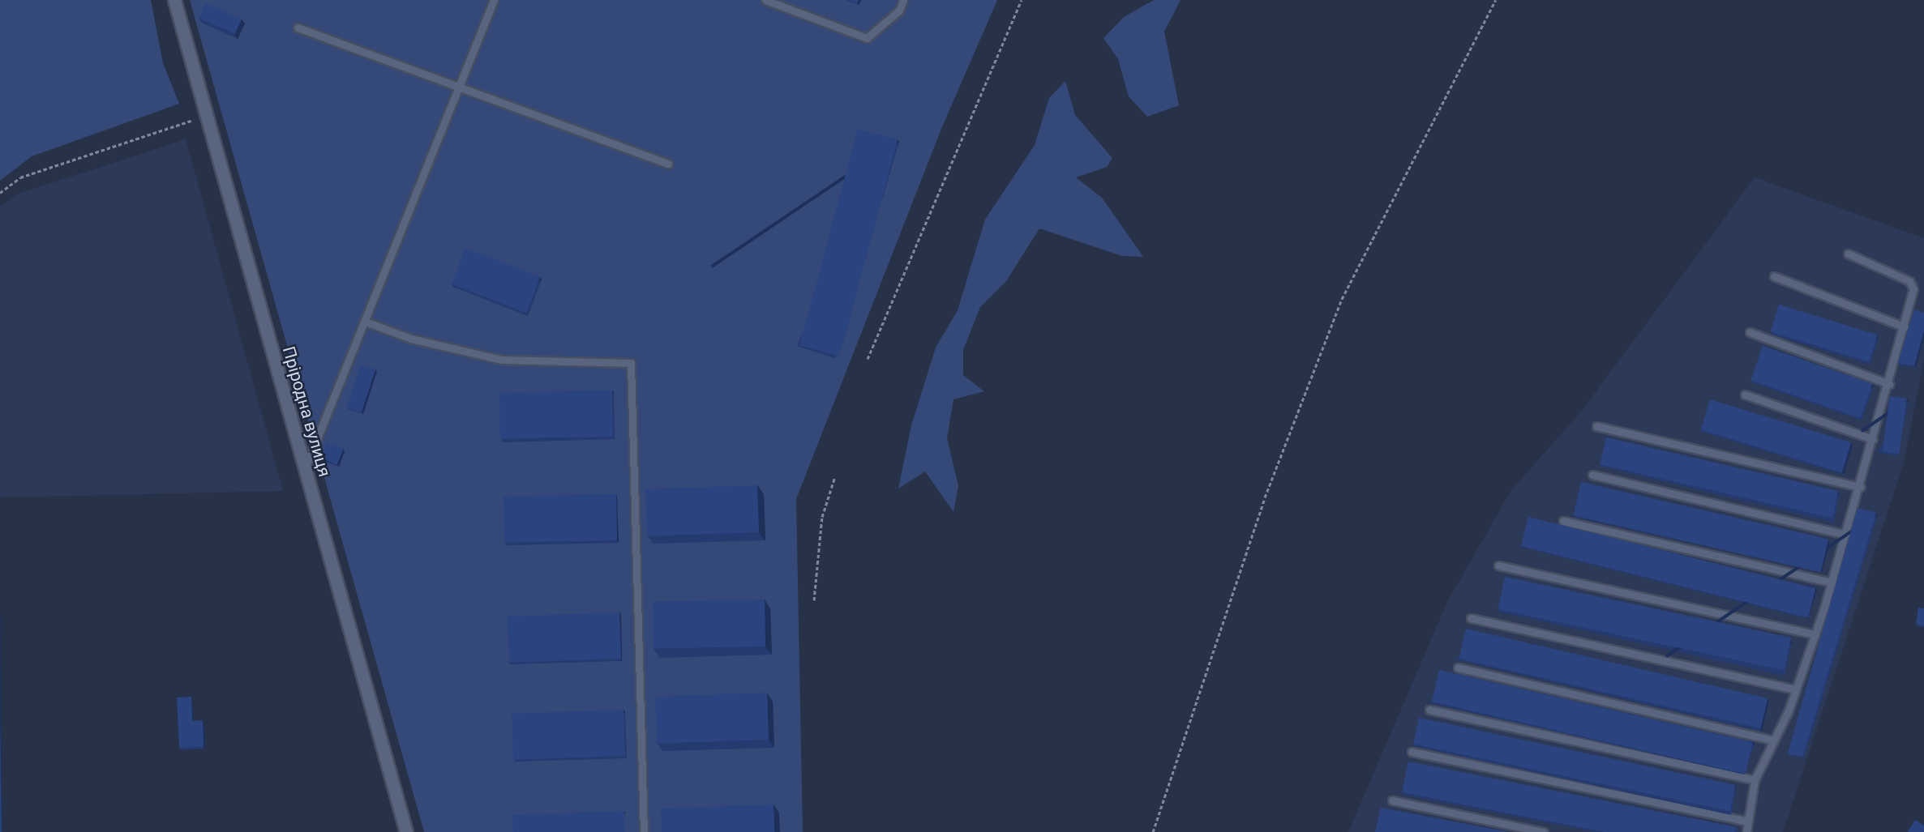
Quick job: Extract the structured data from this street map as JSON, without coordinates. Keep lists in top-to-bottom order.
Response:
{
  "streets": {
    "street": ["Пріродна вулиця"]
  }
}
